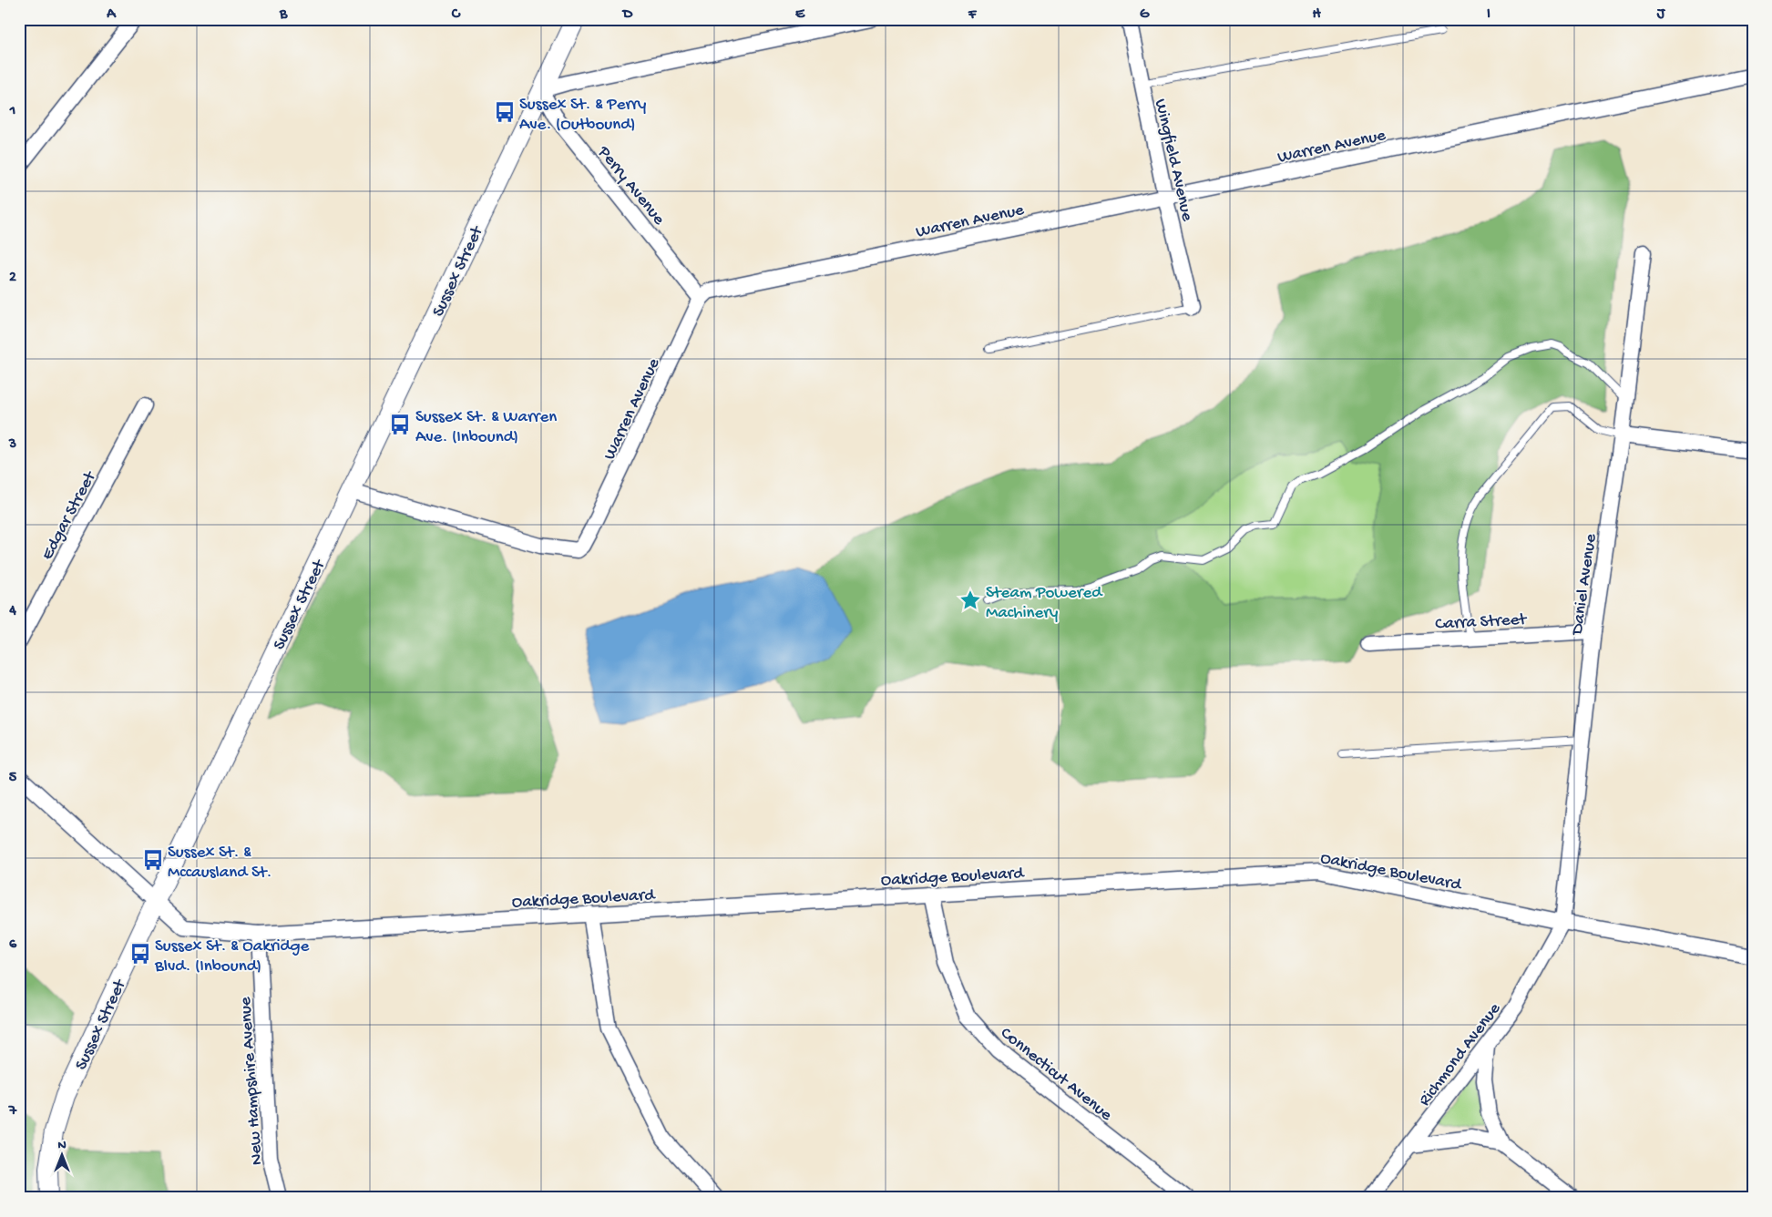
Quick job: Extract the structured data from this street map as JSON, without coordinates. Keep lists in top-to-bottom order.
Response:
{
  "streets": {
    "street": [
      "Warren Avenue",
      "Wingfield Avenue",
      "Perry Avenue",
      "Sussex Street",
      "Edgar Street",
      "Daniel Avenue",
      "Carra Street",
      "Oakridge Boulevard",
      "Richmond Avenue",
      "Connecticut Avenue",
      "New Hampshire Avenue"
    ]
  },
  "crossings": [
    ["Warren Avenue", "Wingfield Avenue"],
    ["Warren Avenue", "Perry Avenue"],
    ["Warren Avenue", "Sussex Street"],
    ["Perry Avenue", "Sussex Street"],
    ["Sussex Street", "Oakridge Boulevard"],
    ["Daniel Avenue", "Carra Street"],
    ["Daniel Avenue", "Oakridge Boulevard"],
    ["Daniel Avenue", "Richmond Avenue"],
    ["Oakridge Boulevard", "Richmond Avenue"],
    ["Oakridge Boulevard", "Connecticut Avenue"],
    ["Oakridge Boulevard", "New Hampshire Avenue"]
  ],
  "places": {
    "bus stop": [
      "Sussex St. & Perry Ave. (Outbound)",
      "Sussex St. & Warren Ave. (Inbound)",
      "Sussex St. & Mccausland St.",
      "Sussex St. & Oakridge Blvd. (Inbound)"
    ],
    "place": ["Steam Powered Machinery"]
  },
  "north": "top",
  "grid": {
    "columns": [
      "A",
      "B",
      "C",
      "D",
      "E",
      "F",
      "G",
      "H",
      "I",
      "J"
    ],
    "rows": [
      "1",
      "2",
      "3",
      "4",
      "5",
      "6",
      "7"
    ]
  }
}
